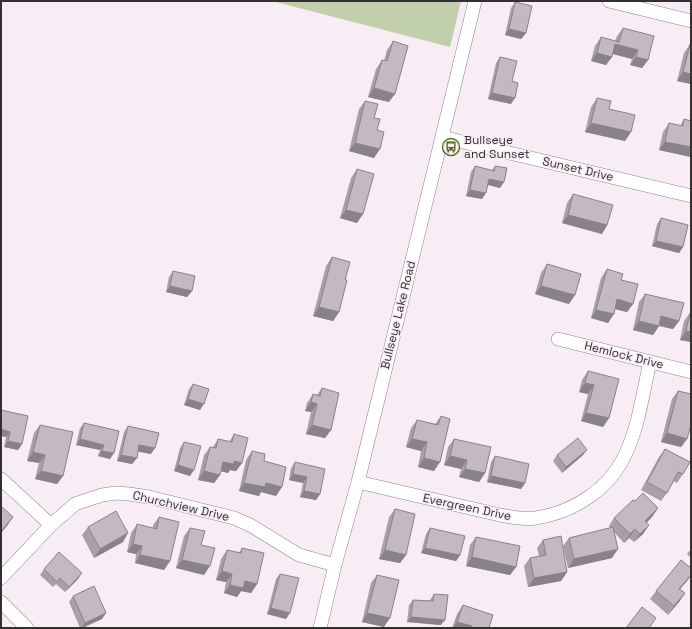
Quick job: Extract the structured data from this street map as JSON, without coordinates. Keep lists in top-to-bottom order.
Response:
{
  "streets": {
    "street": [
      "Sunset Drive",
      "Bullseye Lake Road",
      "Hemlock Drive",
      "Churchview Drive",
      "Evergreen Drive"
    ]
  },
  "crossings": [
    ["Sunset Drive", "Bullseye Lake Road"],
    ["Bullseye Lake Road", "Churchview Drive"],
    ["Bullseye Lake Road", "Evergreen Drive"],
    ["Hemlock Drive", "Evergreen Drive"]
  ],
  "places": {
    "bus stop": ["Bullseye and Sunset"]
  }
}
